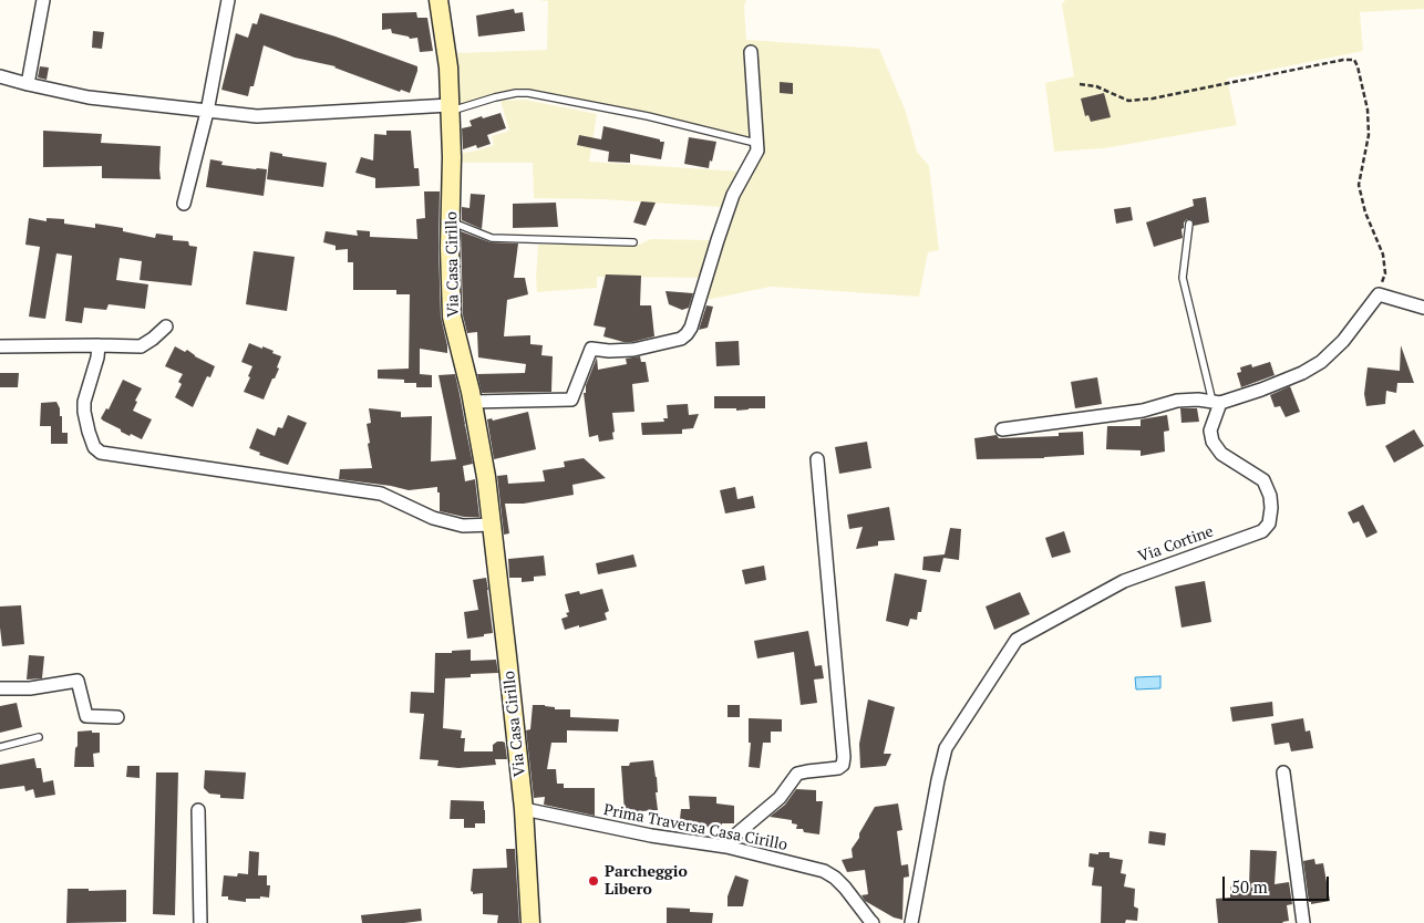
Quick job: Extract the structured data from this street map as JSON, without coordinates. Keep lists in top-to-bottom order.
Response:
{
  "streets": {
    "street": ["Via Casa Cirillo", "Via Cortine", "Prima Traversa Casa Cirillo"]
  },
  "crossings": [
    ["Via Casa Cirillo", "Prima Traversa Casa Cirillo"]
  ],
  "places": ["Parcheggio Libero"],
  "scale_bar": "50 m"
}
